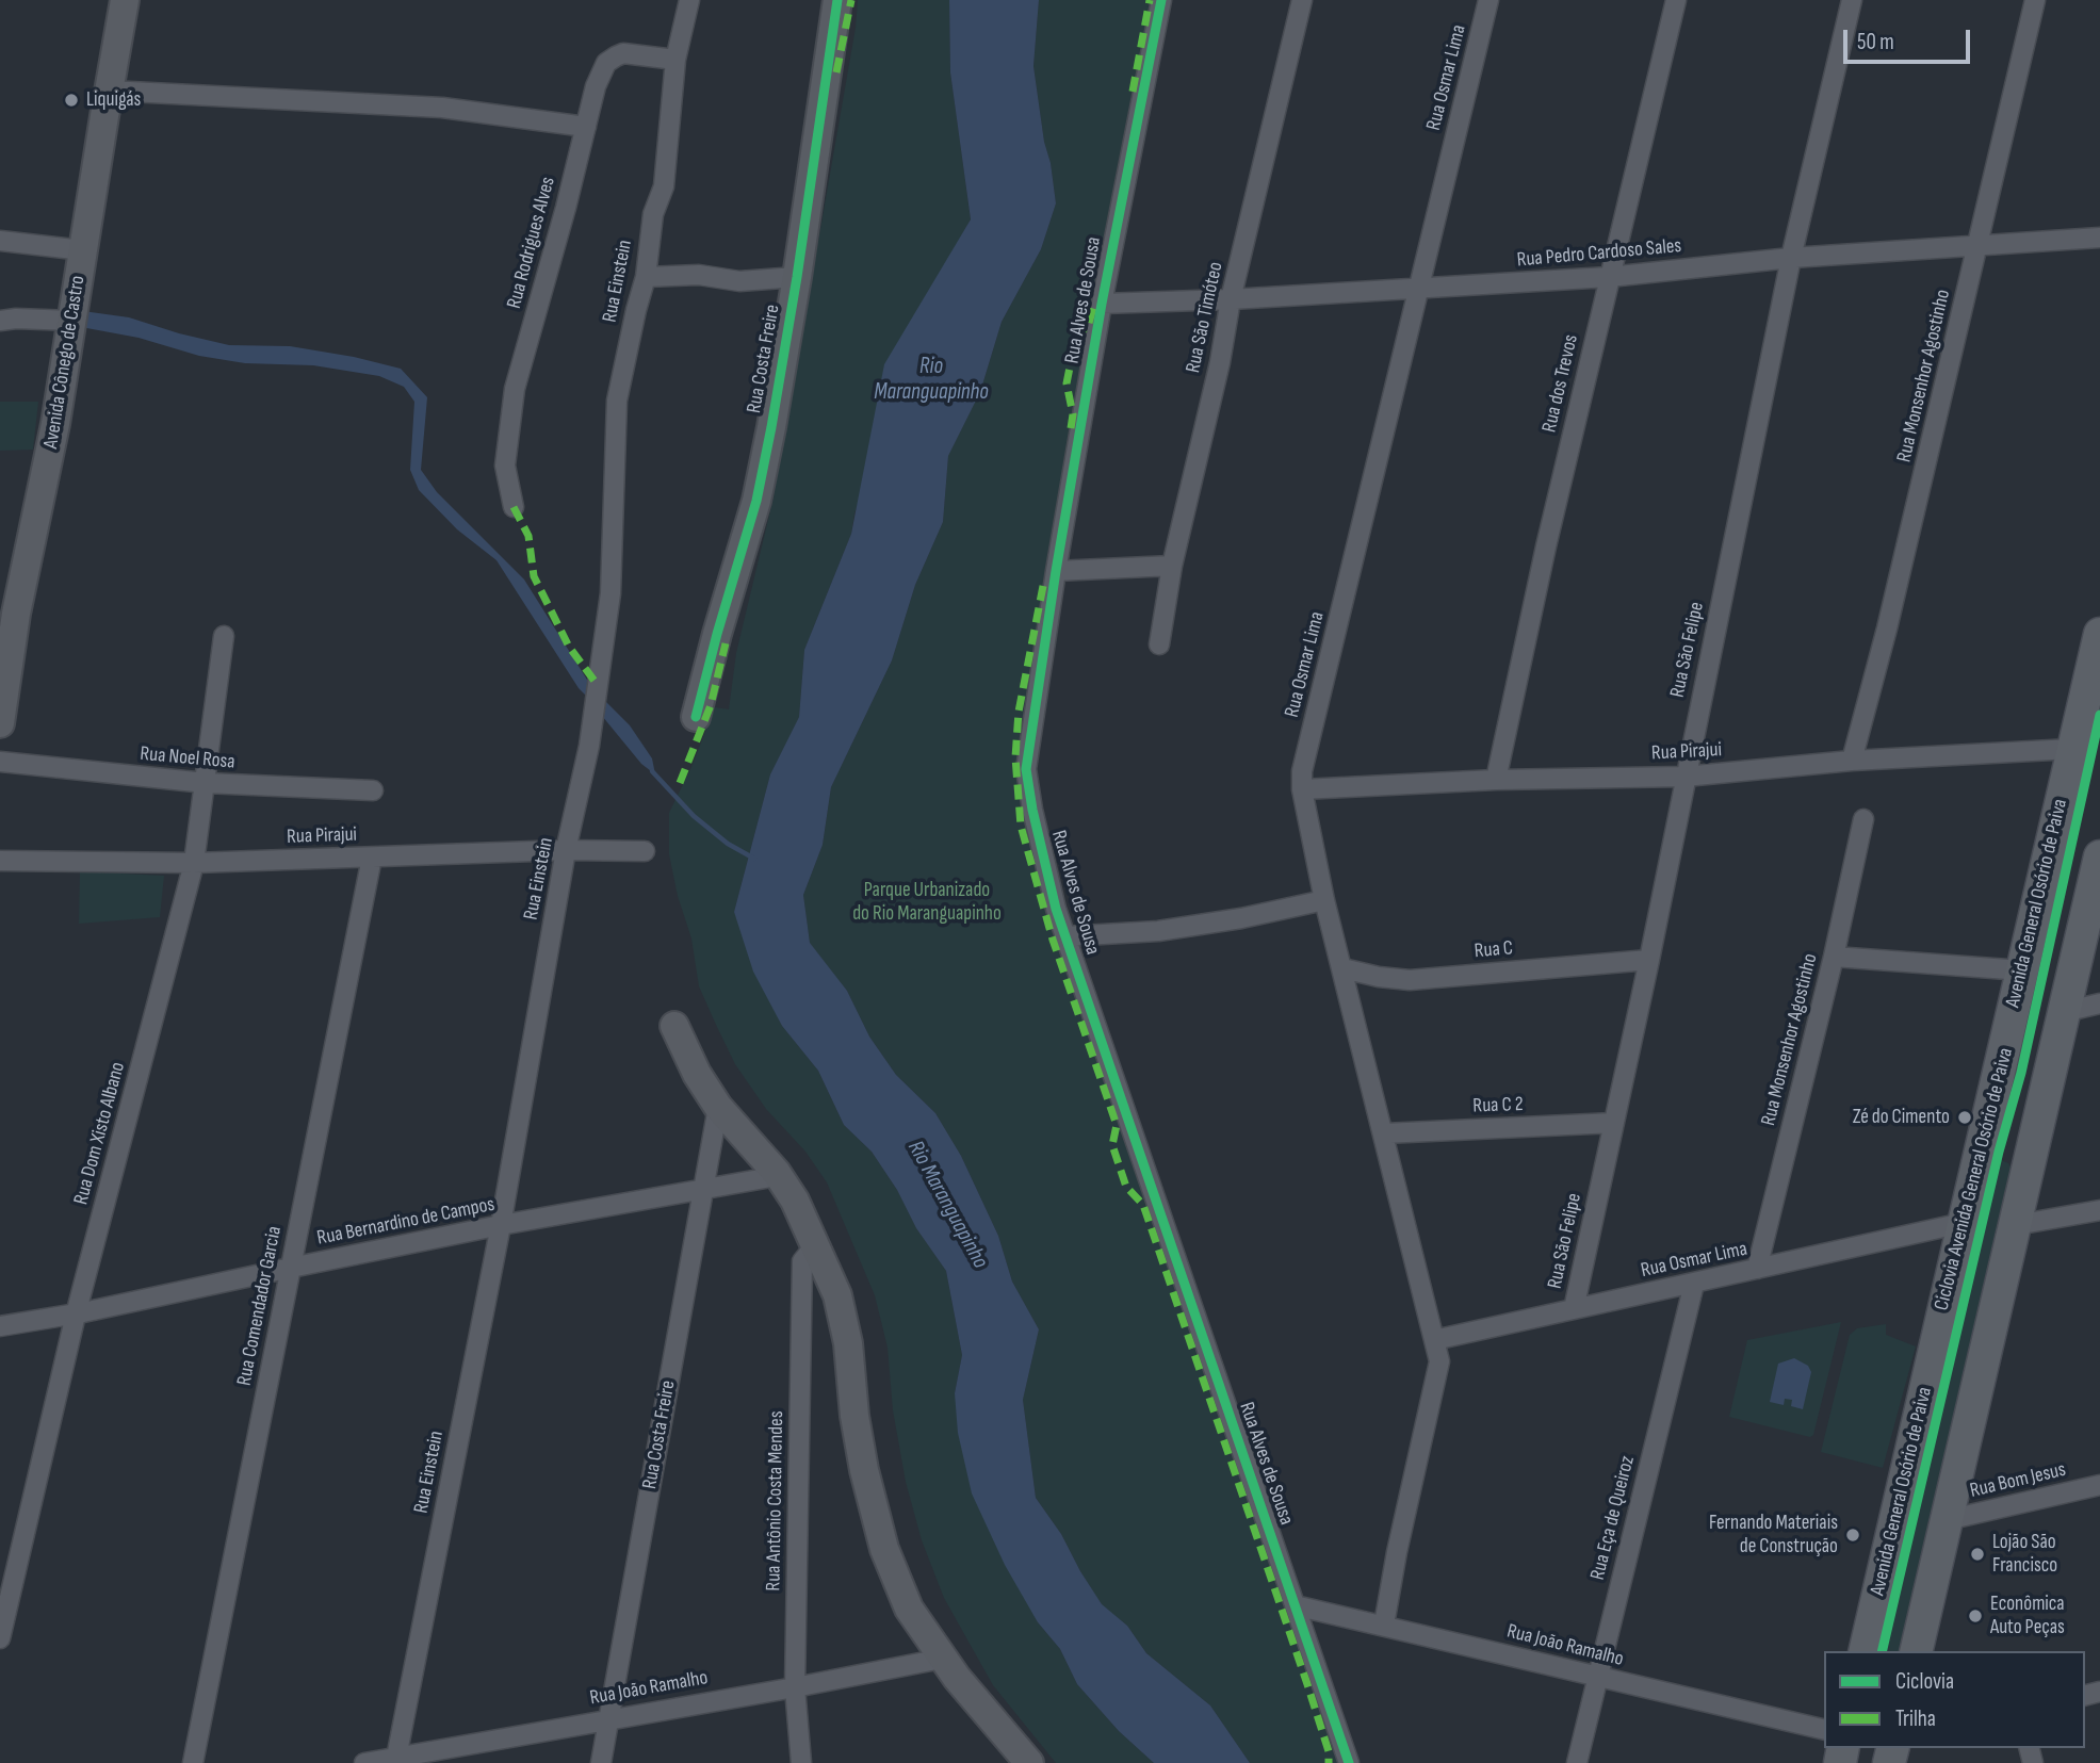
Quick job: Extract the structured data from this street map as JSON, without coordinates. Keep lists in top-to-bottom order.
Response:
{
  "streets": {
    "main road": ["Rua Costa Freire", "Avenida Cônego de Castro", "Avenida General Osório de Paiva"],
    "street": [
      "Rua Osmar Lima",
      "Rua Rodrigues Alves",
      "Rua Pedro Cardoso Sales",
      "Rua Einstein",
      "Rua Alves de Sousa",
      "Rua São Timóteo",
      "Rua Monsenhor Agostinho",
      "Rua dos Trevos",
      "Rua São Felipe",
      "Rua Pirajui",
      "Rua Noel Rosa",
      "Rua C",
      "Rua C 2",
      "Rua Dom Xisto Albano",
      "Rua Bernardino de Campos",
      "Rua Comendador Garcia",
      "Rua Bom Jesus",
      "Rua Antônio Costa Mendes",
      "Rua Eça de Queiroz",
      "Rua João Ramalho"
    ],
    "cycle path": ["Ciclovia Avenida General Osório de Paiva"]
  },
  "crossings": [
    ["Rua Osmar Lima", "Rua Pedro Cardoso Sales"],
    ["Rua Osmar Lima", "Rua Monsenhor Agostinho"],
    ["Rua Osmar Lima", "Rua São Felipe"],
    ["Rua Osmar Lima", "Rua Pirajui"],
    ["Rua Osmar Lima", "Avenida General Osório de Paiva"],
    ["Rua Osmar Lima", "Rua C"],
    ["Rua Osmar Lima", "Rua C 2"],
    ["Rua Osmar Lima", "Rua Eça de Queiroz"],
    ["Rua Osmar Lima", "Rua João Ramalho"],
    ["Rua Rodrigues Alves", "Rua Einstein"],
    ["Rua Pedro Cardoso Sales", "Rua Alves de Sousa"],
    ["Rua Pedro Cardoso Sales", "Rua São Timóteo"],
    ["Rua Pedro Cardoso Sales", "Rua Monsenhor Agostinho"],
    ["Rua Pedro Cardoso Sales", "Rua dos Trevos"],
    ["Rua Pedro Cardoso Sales", "Rua São Felipe"],
    ["Rua Einstein", "Rua Pirajui"],
    ["Rua Einstein", "Rua Bernardino de Campos"],
    ["Rua Einstein", "Rua João Ramalho"],
    ["Rua Alves de Sousa", "Rua João Ramalho"],
    ["Rua Costa Freire", "Rua Bernardino de Campos"],
    ["Rua Costa Freire", "Rua João Ramalho"],
    ["Rua Monsenhor Agostinho", "Rua Pirajui"],
    ["Rua dos Trevos", "Rua Pirajui"],
    ["Rua São Felipe", "Rua Pirajui"],
    ["Rua São Felipe", "Rua C"],
    ["Rua São Felipe", "Rua C 2"],
    ["Rua Pirajui", "Avenida General Osório de Paiva"],
    ["Rua Pirajui", "Rua Dom Xisto Albano"],
    ["Rua Pirajui", "Rua Comendador Garcia"],
    ["Rua Noel Rosa", "Rua Dom Xisto Albano"],
    ["Rua Dom Xisto Albano", "Rua Bernardino de Campos"],
    ["Rua Bernardino de Campos", "Rua Comendador Garcia"],
    ["Rua Antônio Costa Mendes", "Rua João Ramalho"],
    ["Rua Eça de Queiroz", "Rua João Ramalho"]
  ],
  "water": ["Rio Maranguapinho"],
  "parks": ["Parque Urbanizado do Rio Maranguapinho"],
  "places": [
    "Liquigás",
    "Zé do Cimento",
    "Fernando Materiais de Construção",
    "Lojão São Francisco",
    "Econômica Auto Peças"
  ],
  "legend": ["Ciclovia", "Trilha"],
  "scale_bar": "50 m"
}
